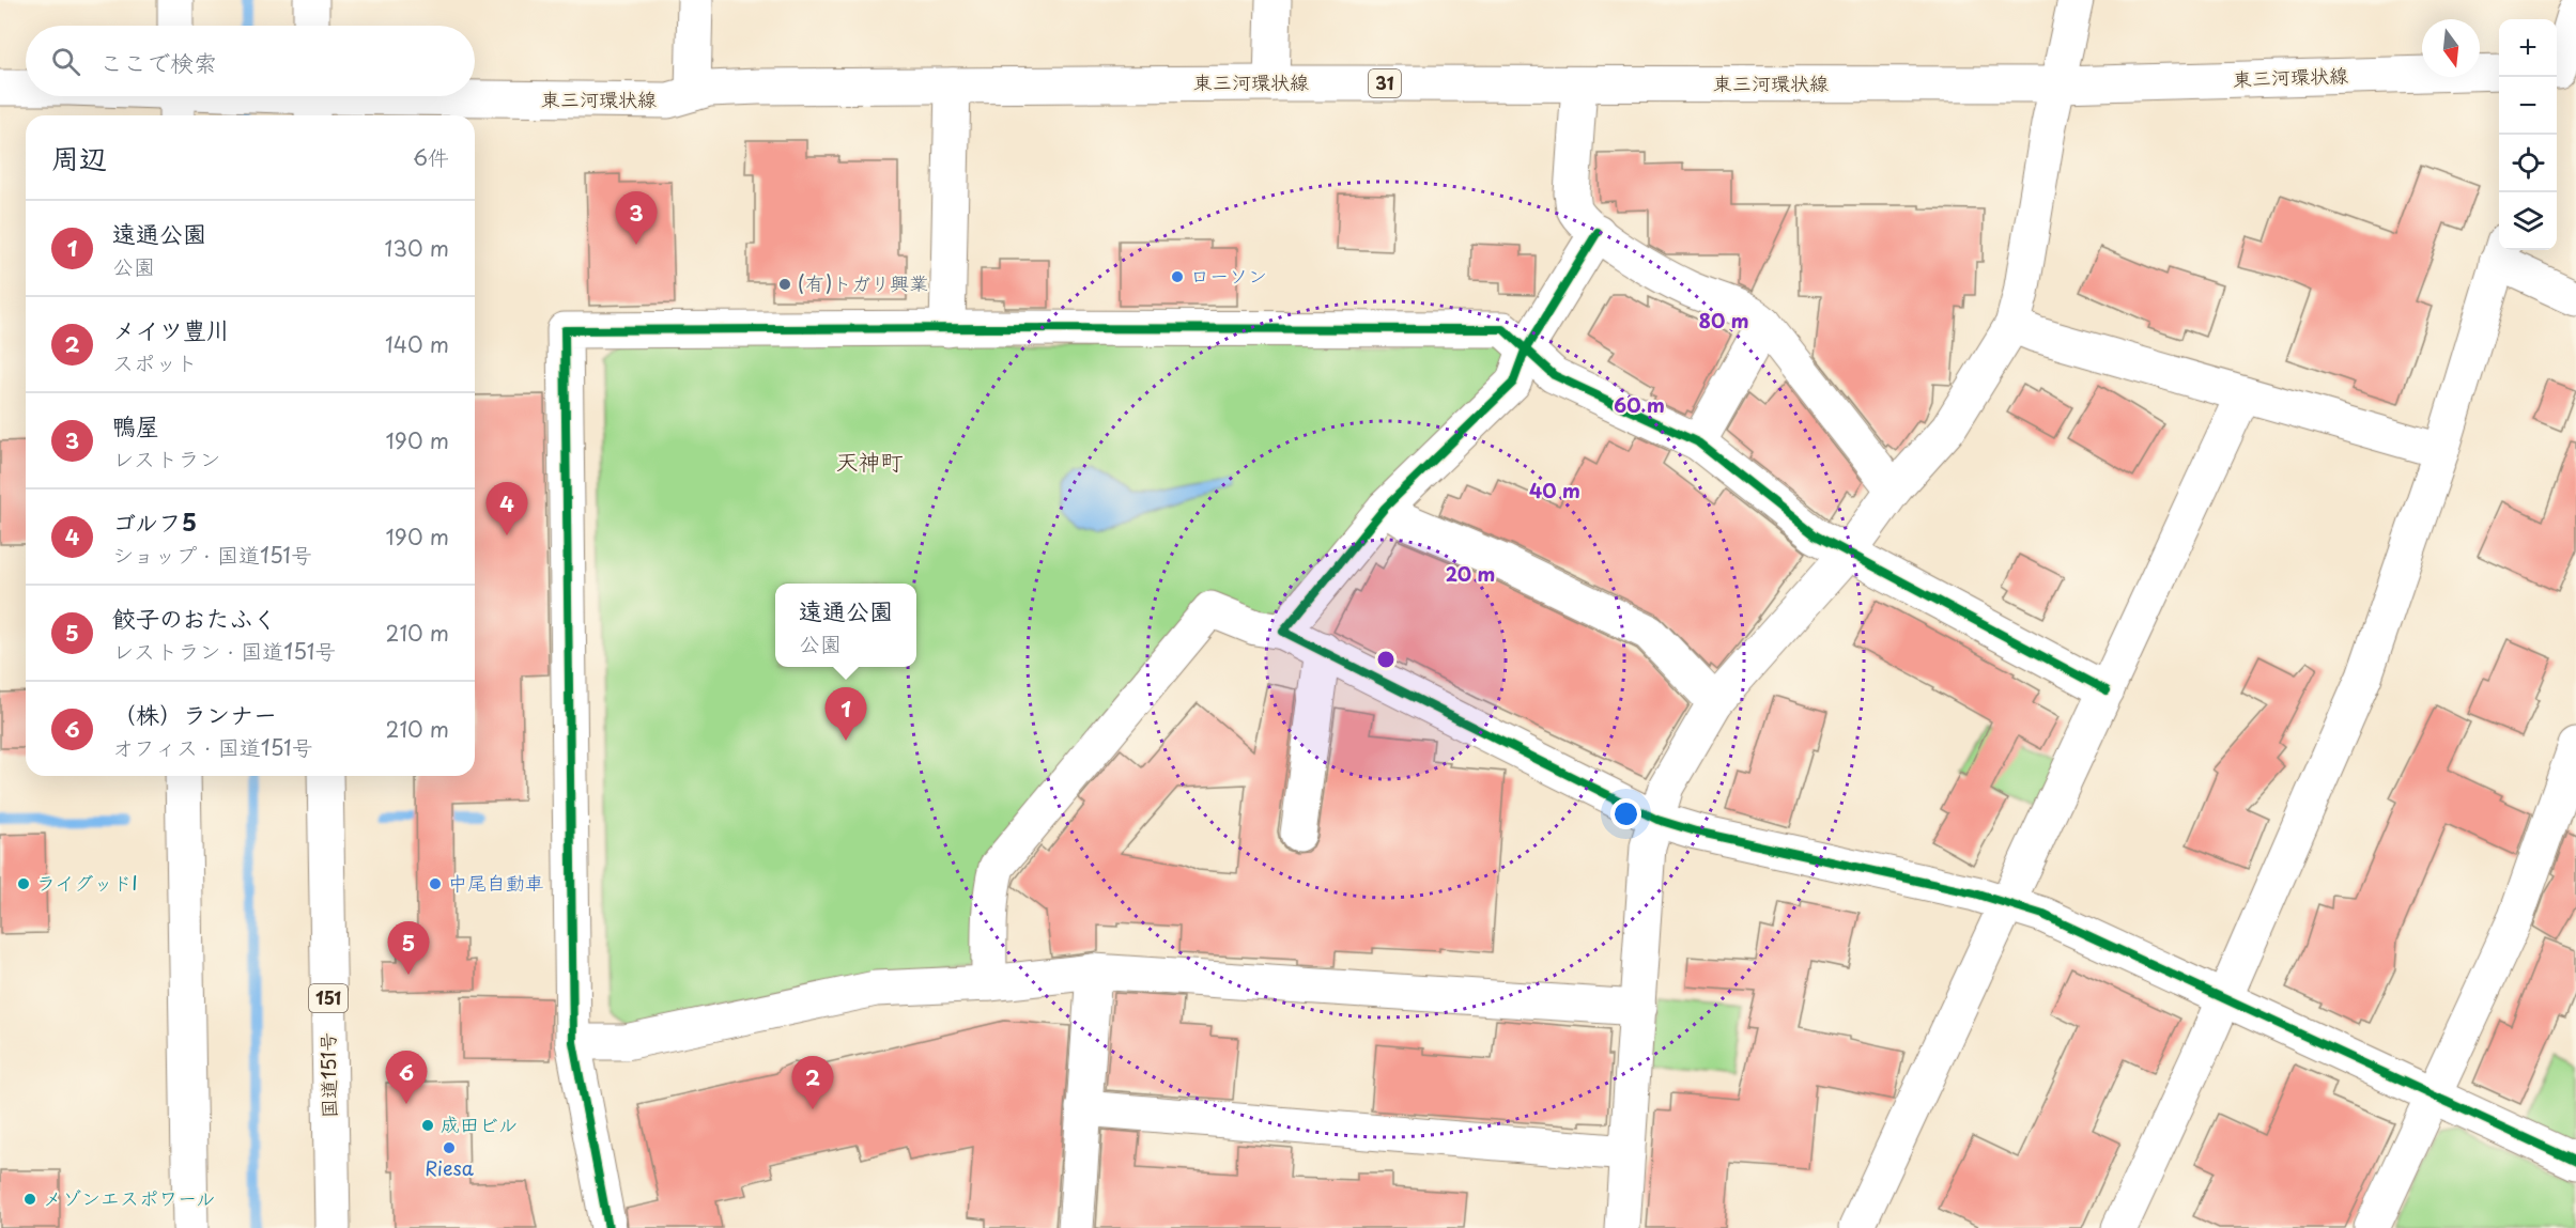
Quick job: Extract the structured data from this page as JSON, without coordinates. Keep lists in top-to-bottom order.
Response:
{
  "streets": {
    "main road": [
      "東三河環状線",
      "31",
      "151",
      "国道151号"
    ]
  },
  "districts": ["天神町"],
  "places": [
    "ローソン",
    "(有)トガリ興業",
    "ライグッドI",
    "中尾自動車",
    "成田ビル",
    "Riesa",
    "メゾンエスポワール"
  ],
  "north": "bottom",
  "page": {
    "map_buttons": ["+", "−"],
    "search": "ここで検索",
    "heading": ["周辺", "6件"],
    "pins": [
      "3",
      "4",
      "1",
      "5",
      "6",
      "2"
    ],
    "list": [
      {
        "mark": "1",
        "name": "遠通公園",
        "note": "公園",
        "value": "130 m"
      },
      {
        "mark": "2",
        "name": "メイツ豊川",
        "note": "スポット",
        "value": "140 m"
      },
      {
        "mark": "3",
        "name": "鴨屋",
        "note": "レストラン",
        "value": "190 m"
      },
      {
        "mark": "4",
        "name": "ゴルフ5",
        "note": "ショップ · 国道151号",
        "value": "190 m"
      },
      {
        "mark": "5",
        "name": "餃子のおたふく",
        "note": "レストラン · 国道151号",
        "value": "210 m"
      },
      {
        "mark": "6",
        "name": "（株）ランナー",
        "note": "オフィス · 国道151号",
        "value": "210 m"
      }
    ],
    "popup": ["遠通公園", "公園"]
  },
  "rings": [
    "80 m",
    "60 m",
    "40 m",
    "20 m"
  ]
}
